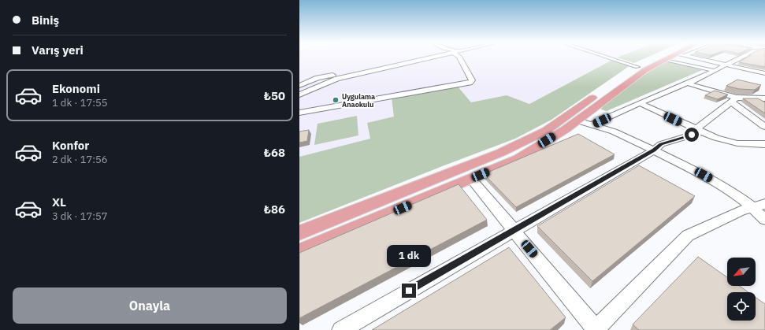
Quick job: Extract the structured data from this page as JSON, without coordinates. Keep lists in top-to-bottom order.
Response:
{
  "places": ["Uygulama Anaokulu"],
  "north": "bottom left",
  "page": {
    "banner": ["Biniş", "Varış yeri"],
    "list": [
      {
        "name": "Ekonomi",
        "note": "1 dk · 17:55",
        "value": "₺50"
      },
      {
        "name": "Konfor",
        "note": "2 dk · 17:56",
        "value": "₺68"
      },
      {
        "name": "XL",
        "note": "3 dk · 17:57",
        "value": "₺86"
      }
    ],
    "bubble": "1 dk",
    "buttons": "Onayla"
  }
}
